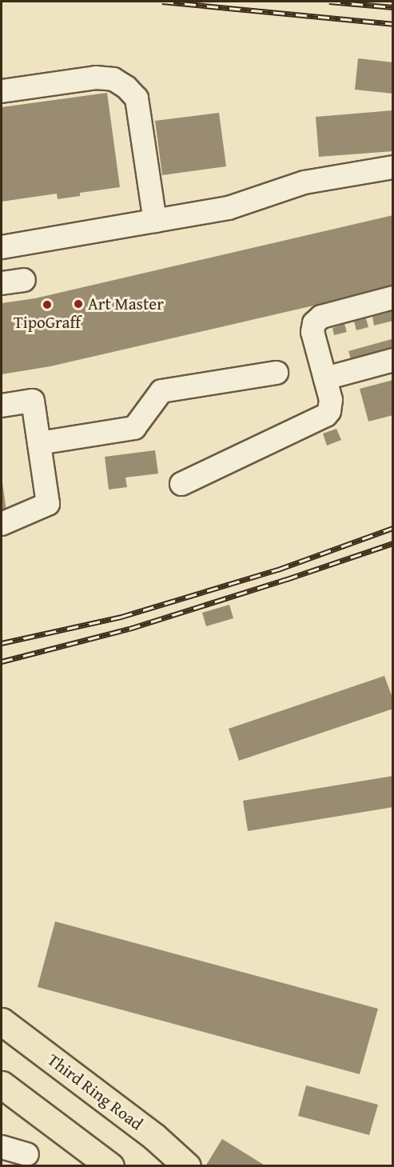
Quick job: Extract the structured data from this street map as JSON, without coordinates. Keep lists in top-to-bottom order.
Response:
{
  "streets": {
    "main road": ["Third Ring Road"]
  },
  "places": ["Art Master", "TipoGraff"]
}
